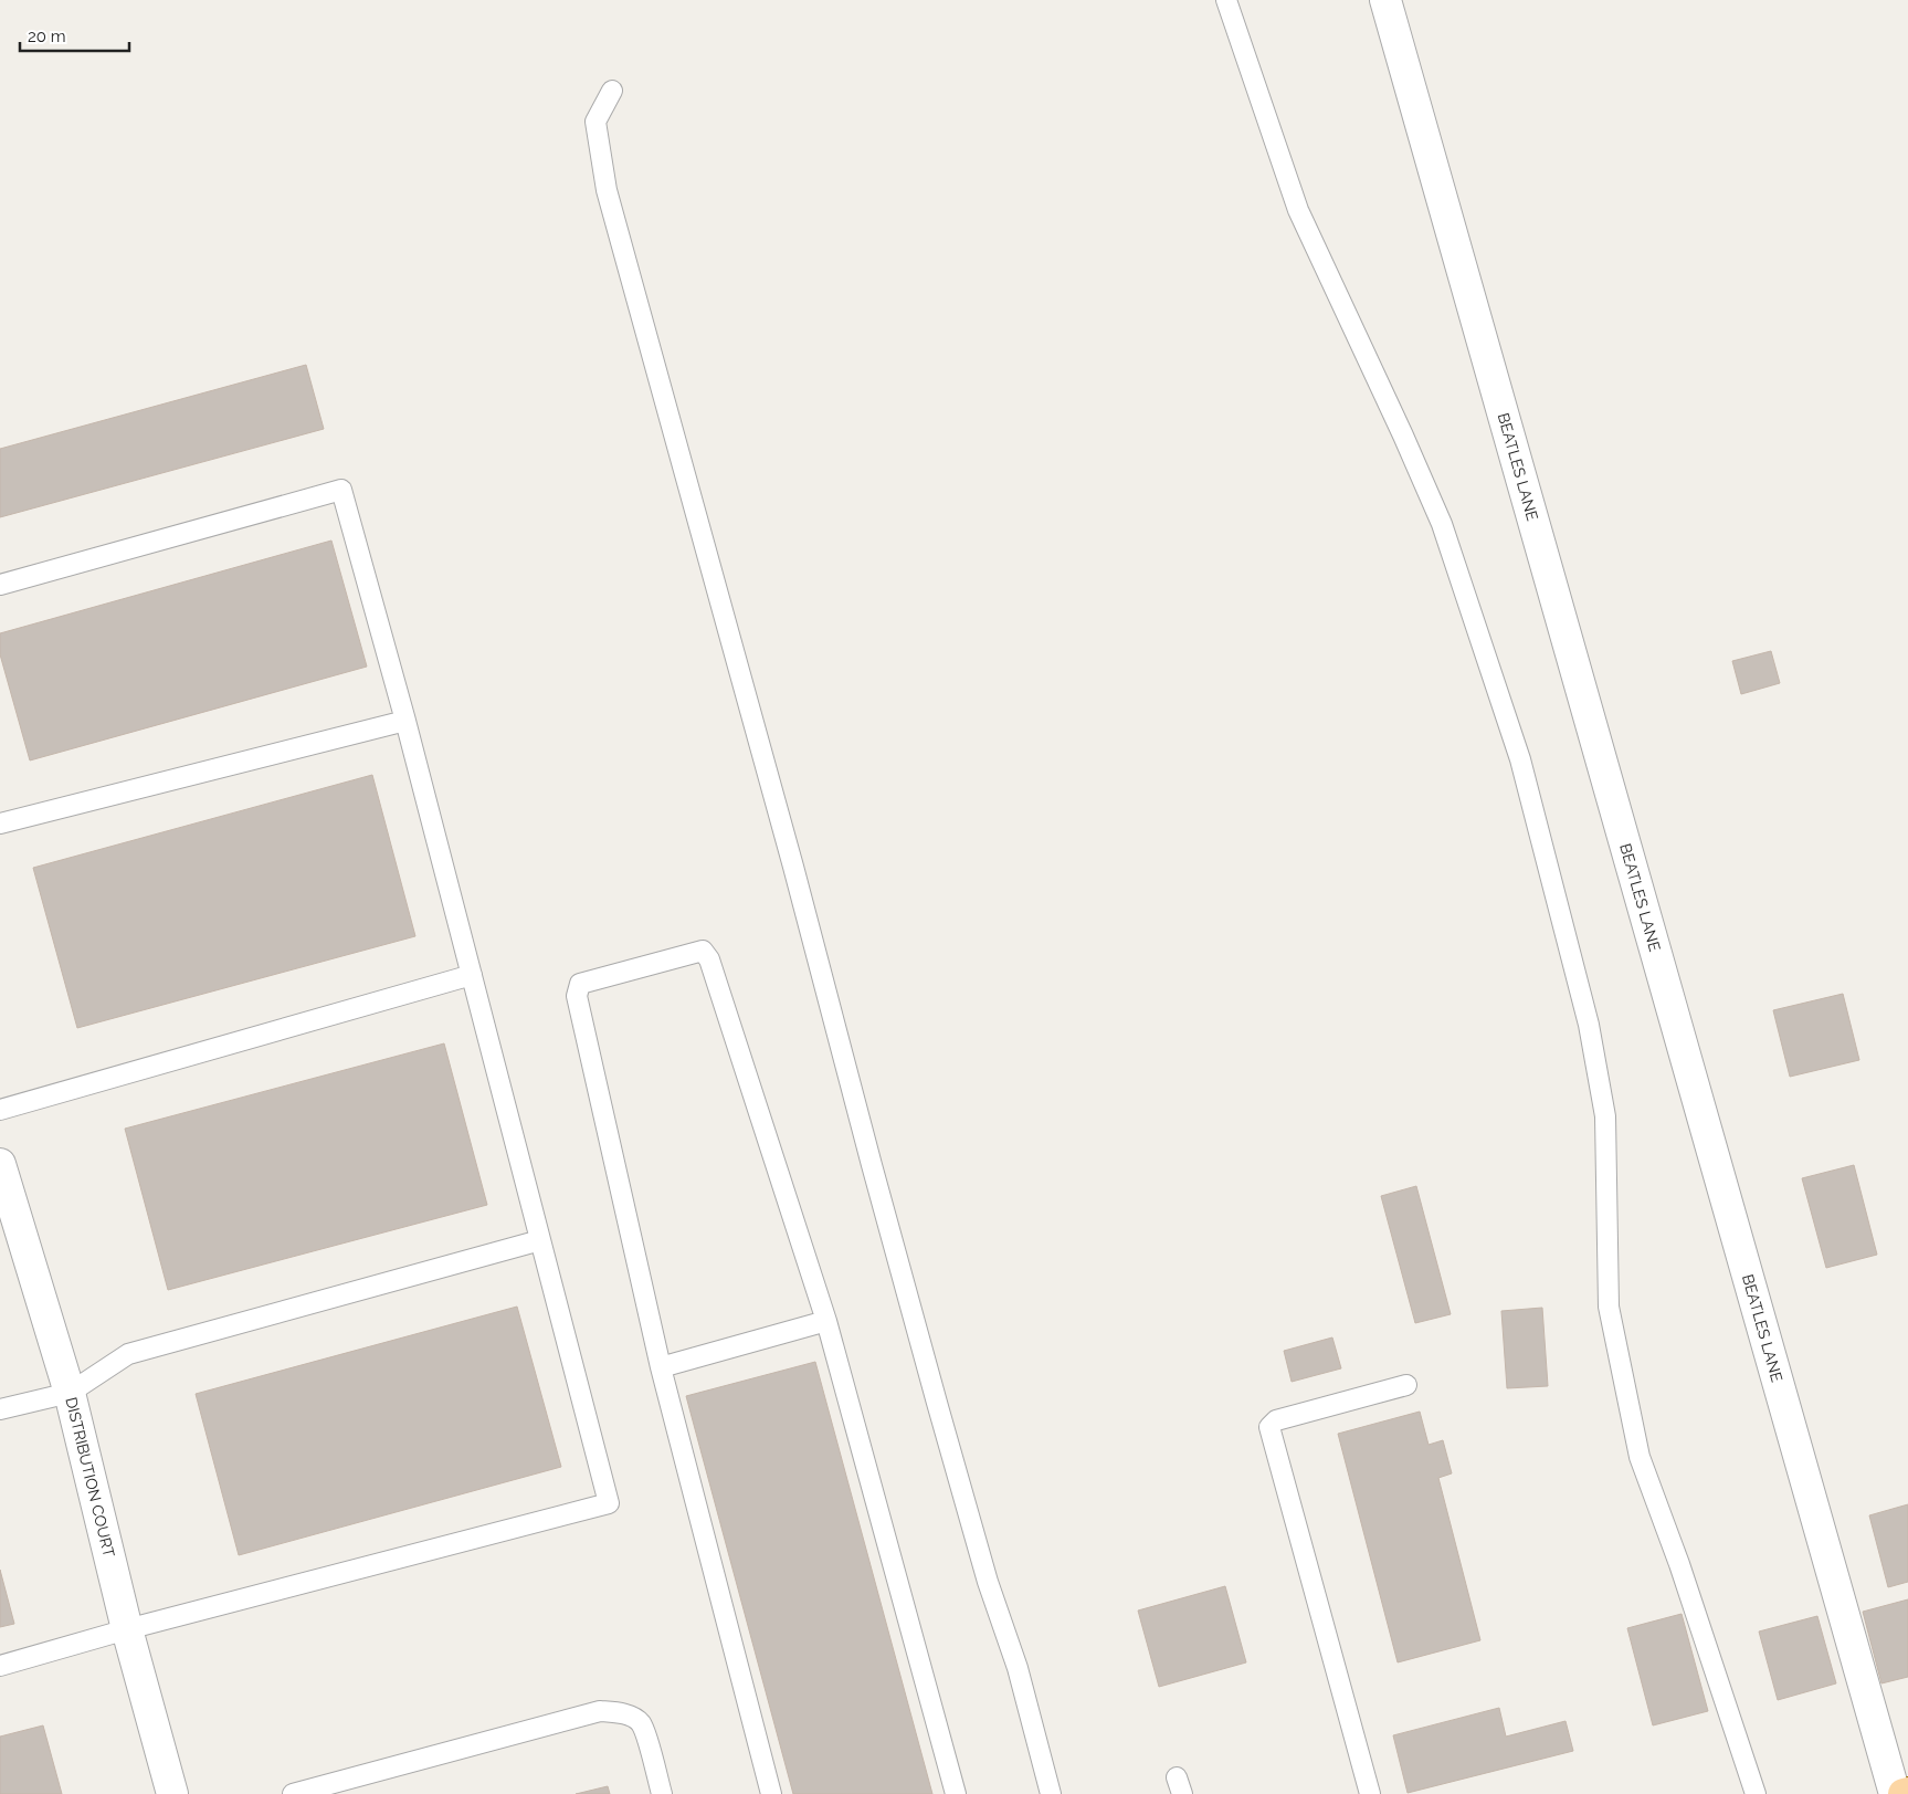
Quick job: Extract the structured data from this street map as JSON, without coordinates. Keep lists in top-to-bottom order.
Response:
{
  "streets": {
    "street": ["BEATLES LANE", "DISTRIBUTION COURT"]
  },
  "scale_bar": "20 m"
}
